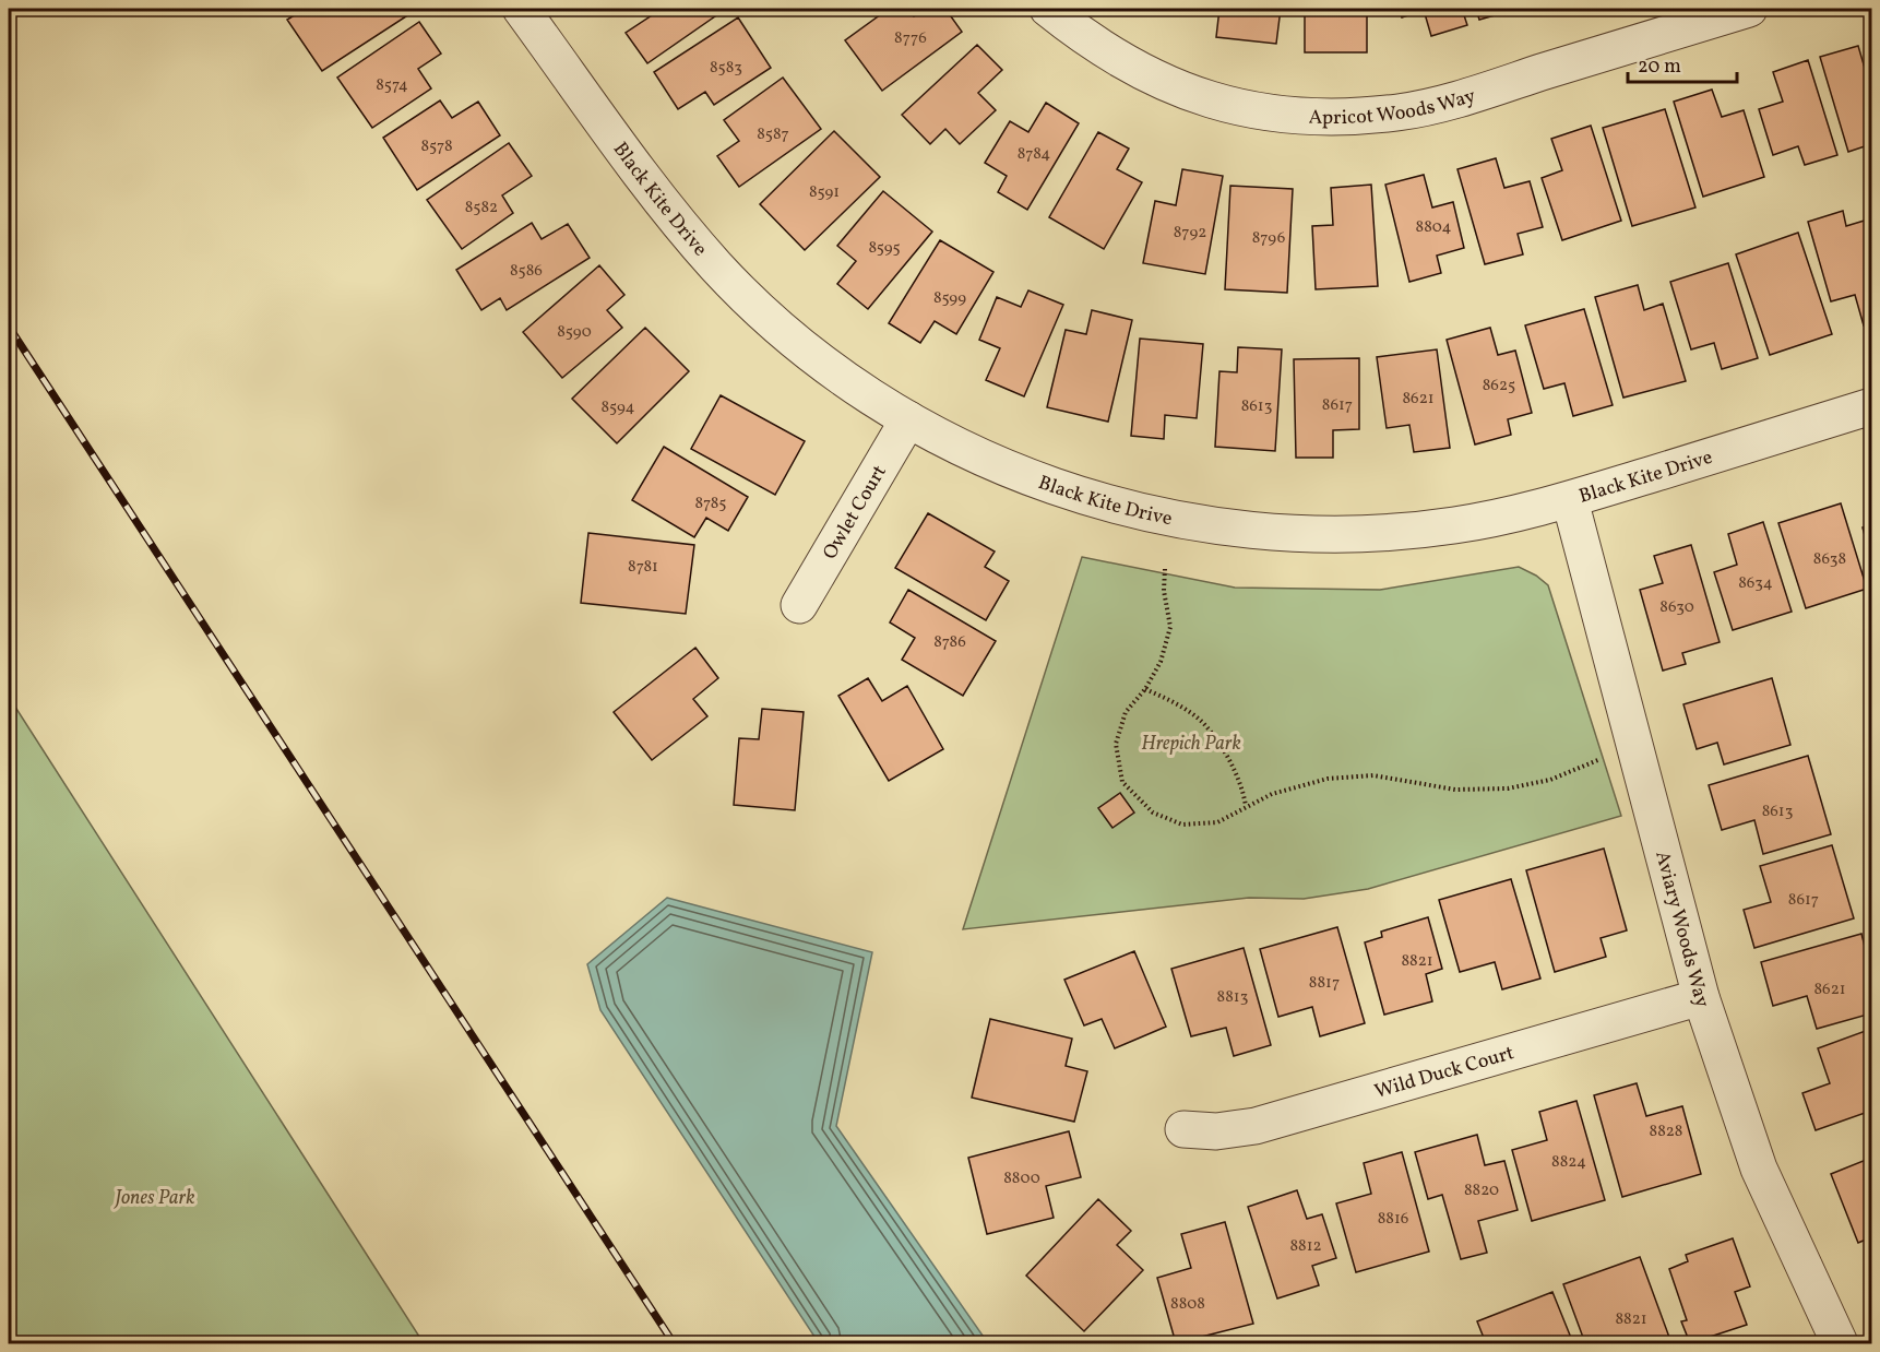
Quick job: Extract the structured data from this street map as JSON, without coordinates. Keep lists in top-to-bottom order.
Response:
{
  "streets": {
    "street": [
      "Apricot Woods Way",
      "Black Kite Drive",
      "Owlet Court",
      "Aviary Woods Way",
      "Wild Duck Court"
    ]
  },
  "crossings": [
    ["Black Kite Drive", "Owlet Court"],
    ["Black Kite Drive", "Aviary Woods Way"],
    ["Aviary Woods Way", "Wild Duck Court"]
  ],
  "parks": ["Hrepich Park", "Jones Park"],
  "house_numbers": [
    "8776",
    "8583",
    "8574",
    "8587",
    "8578",
    "8784",
    "8591",
    "8582",
    "8804",
    "8792",
    "8796",
    "8595",
    "8586",
    "8599",
    "8590",
    "8625",
    "8621",
    "8617",
    "8613",
    "8594",
    "8785",
    "8638",
    "8781",
    "8634",
    "8630",
    "8786",
    "8613",
    "8617",
    "8821",
    "8817",
    "8621",
    "8813",
    "8828",
    "8824",
    "8800",
    "8820",
    "8816",
    "8812",
    "8808",
    "8821"
  ],
  "scale_bar": "20 m"
}
